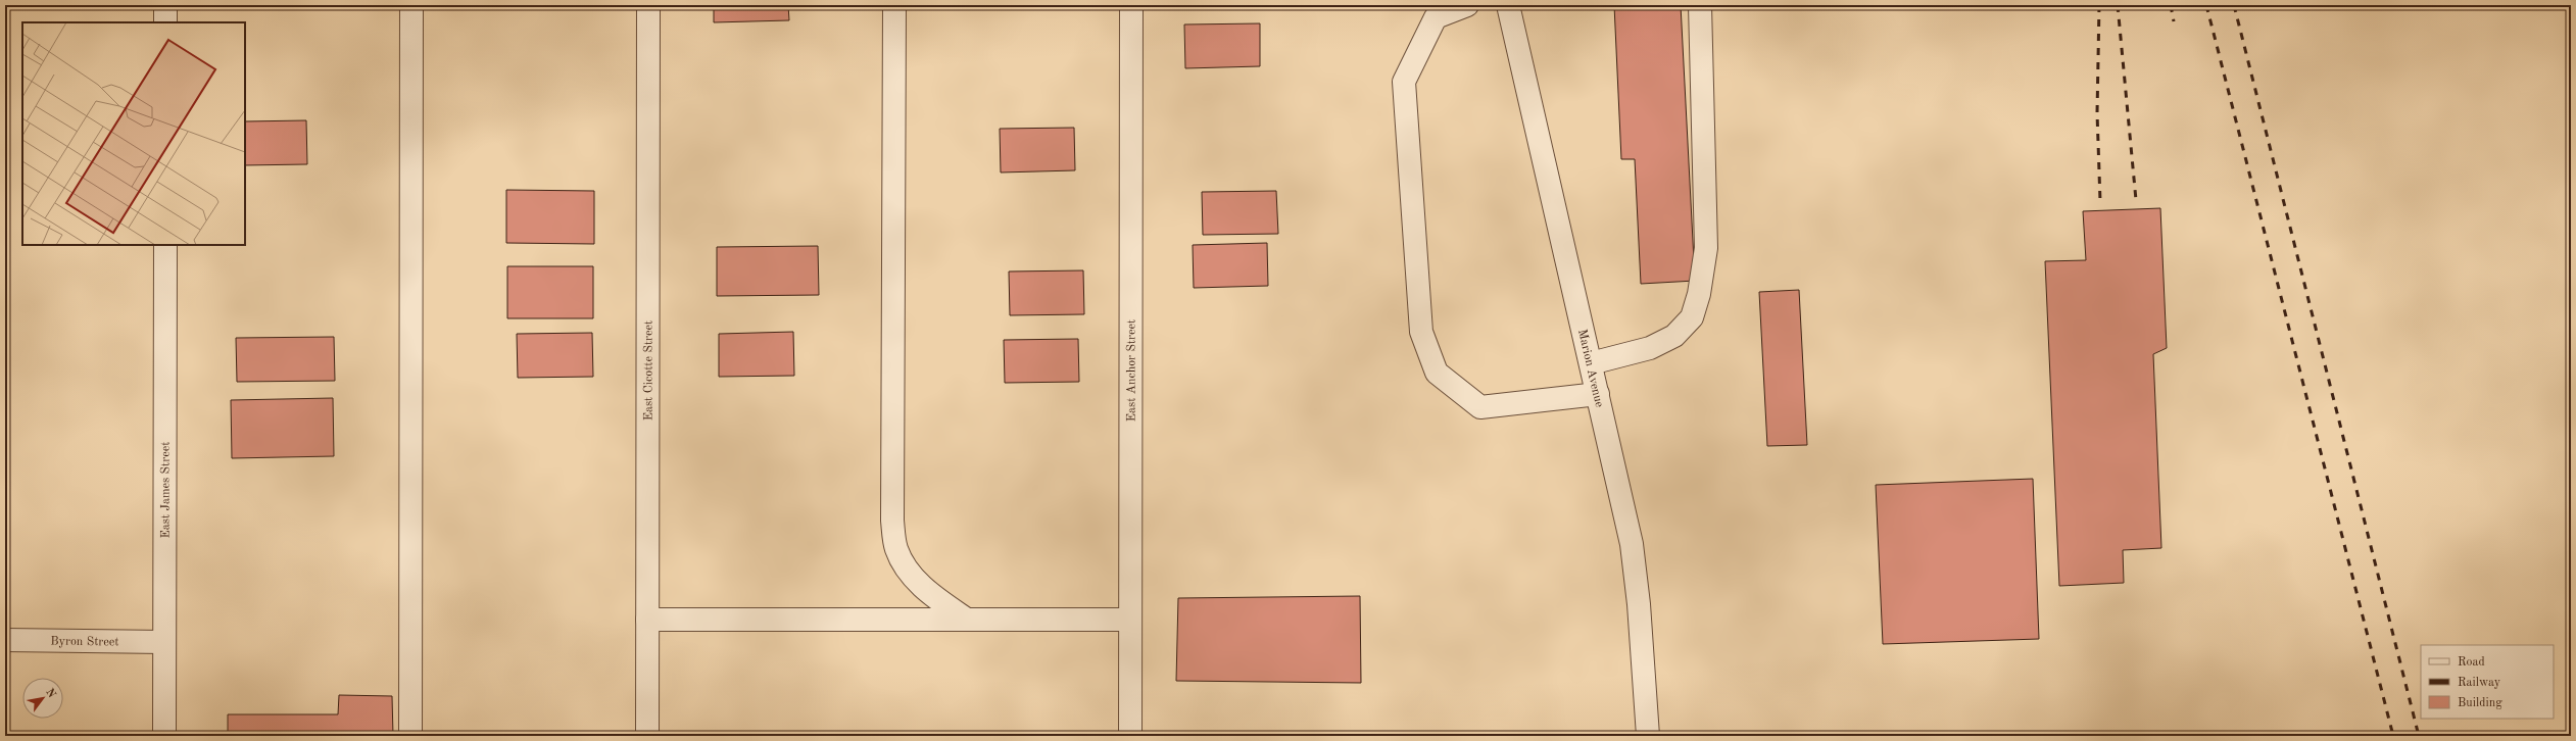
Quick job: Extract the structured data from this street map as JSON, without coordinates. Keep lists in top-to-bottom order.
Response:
{
  "streets": {
    "street": [
      "Marion Avenue",
      "East Cicotte Street",
      "East Anchor Street",
      "East James Street",
      "Byron Street"
    ]
  },
  "crossings": [
    ["East James Street", "Byron Street"]
  ],
  "legend": ["Road", "Railway", "Building"],
  "north": "top right"
}
